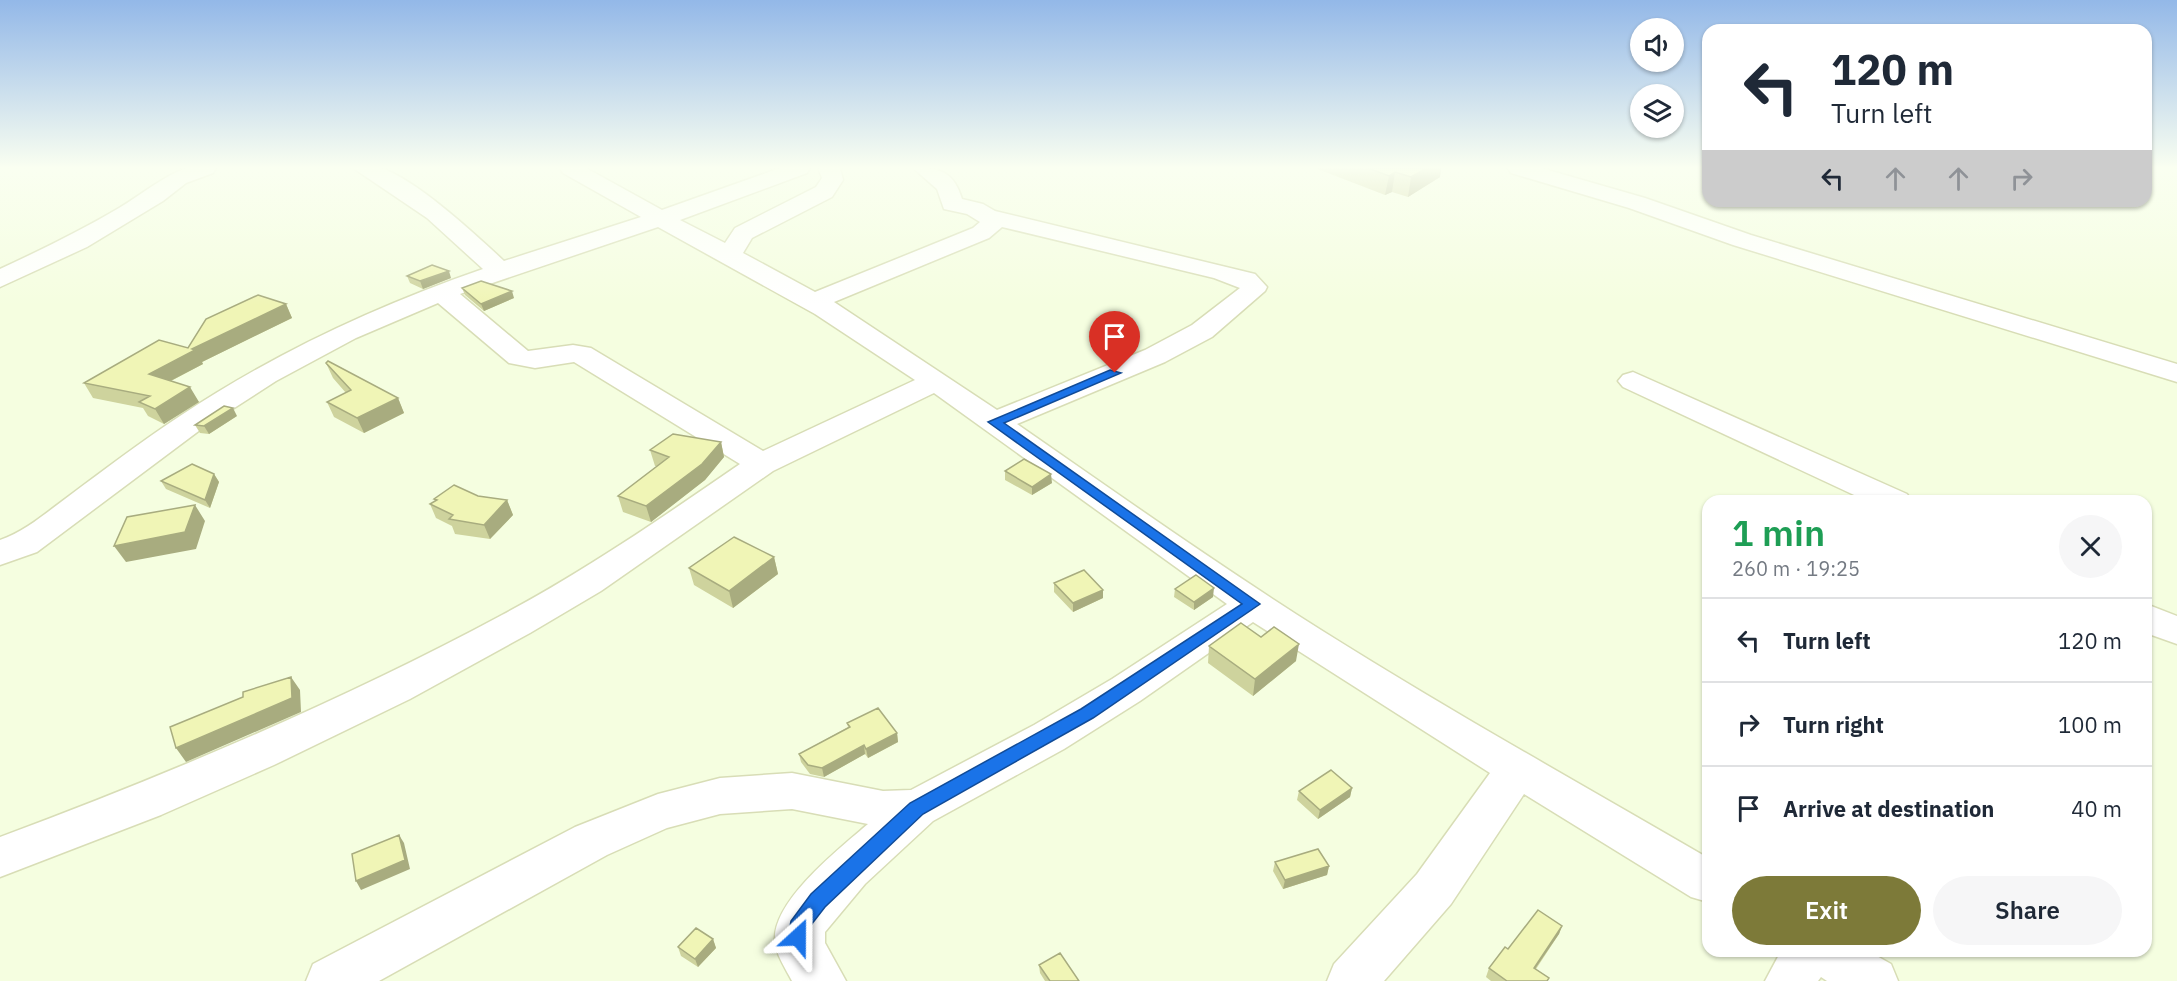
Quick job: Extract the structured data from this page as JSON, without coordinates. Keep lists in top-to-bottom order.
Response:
{
  "page": {
    "turn": ["120 m", "Turn left"],
    "heading": ["1 min", "260 m · 19:25"],
    "list": [
      {
        "name": "Turn left",
        "value": "120 m"
      },
      {
        "name": "Turn right",
        "value": "100 m"
      },
      {
        "name": "Arrive at destination",
        "value": "40 m"
      }
    ],
    "buttons": ["Exit", "Share"]
  }
}
